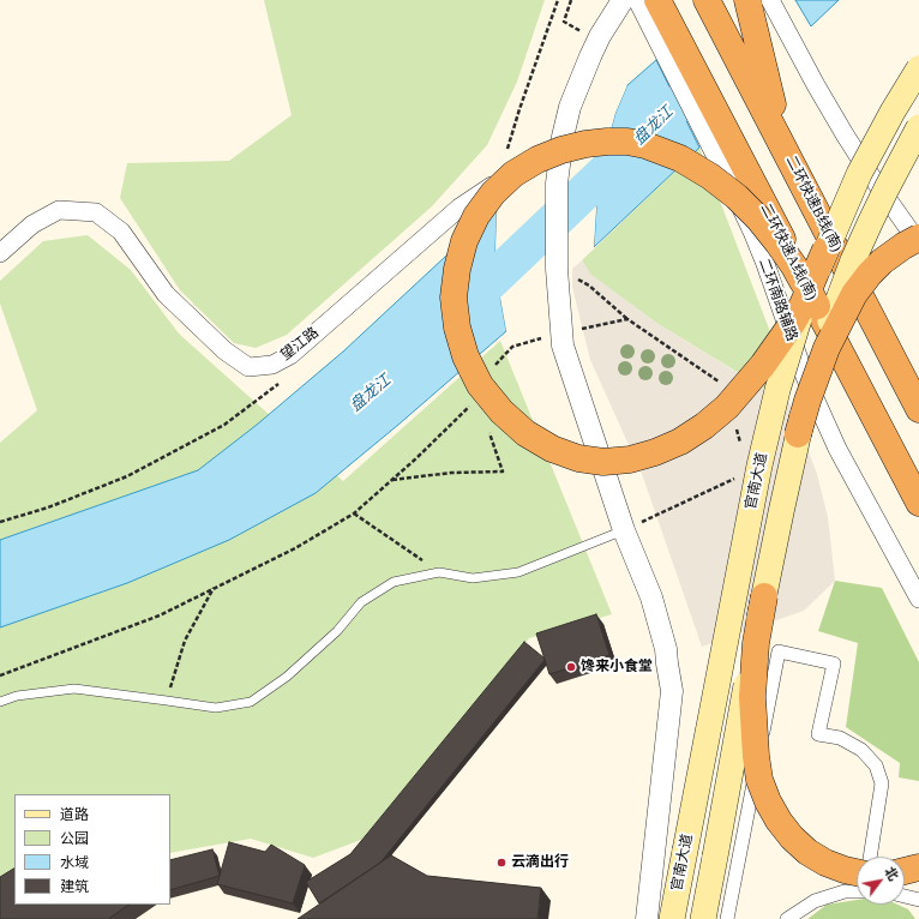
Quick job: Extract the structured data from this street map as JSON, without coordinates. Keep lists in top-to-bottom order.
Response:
{
  "streets": {
    "highway": ["二环快速B线(南)", "二环快速A线(南)"],
    "main road": ["官南大道"],
    "street": ["二环南路辅路", "望江路"]
  },
  "crossings": [
    ["二环快速B线(南)", "官南大道"]
  ],
  "water": ["盘龙江"],
  "places": ["馋来小食堂", "云滴出行"],
  "legend": [
    "道路",
    "公园",
    "水域",
    "建筑"
  ],
  "north": "top right"
}
